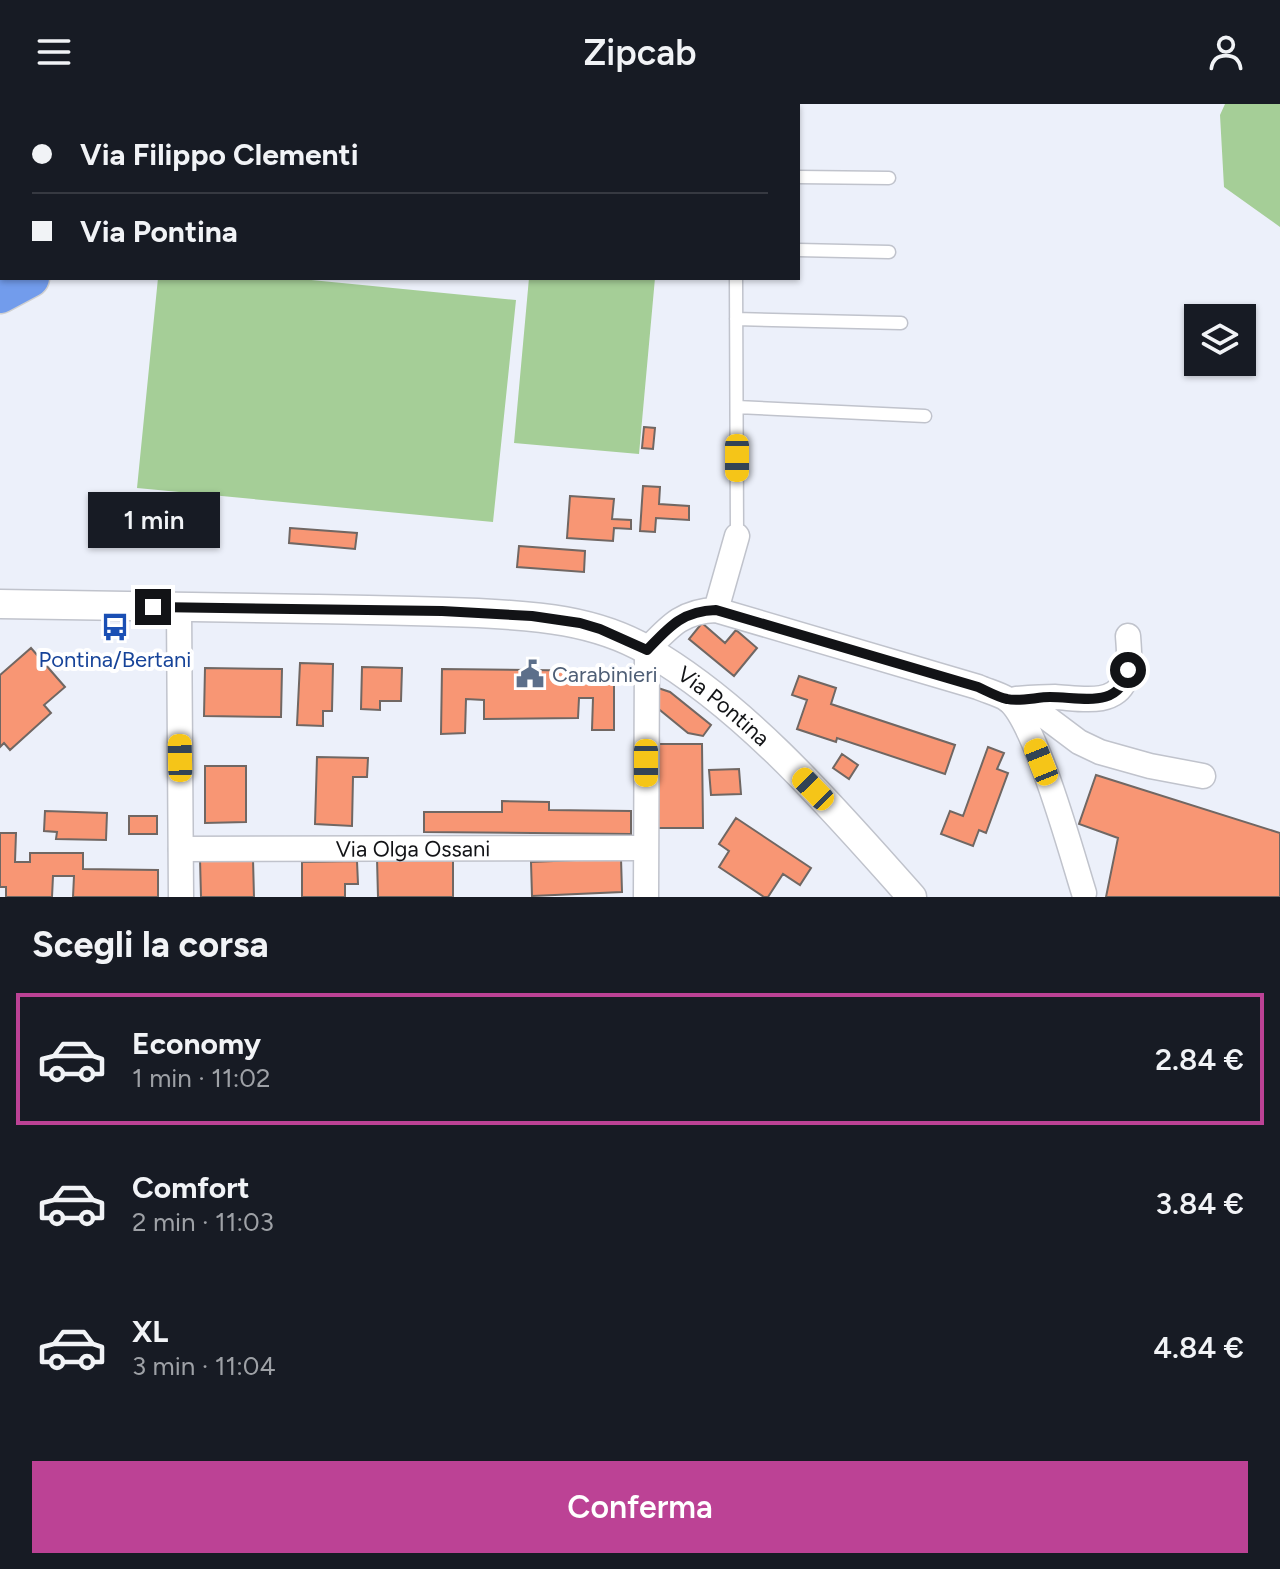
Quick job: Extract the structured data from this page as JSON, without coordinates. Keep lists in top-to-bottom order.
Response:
{
  "streets": {
    "street": ["Via Pontina", "Via Olga Ossani"]
  },
  "places": {
    "bus stop": ["Pontina/Bertani"],
    "public building": ["Carabinieri"]
  },
  "page": {
    "header": "Zipcab",
    "banner": ["Via Filippo Clementi", "Via Pontina"],
    "bubble": "1 min",
    "heading": "Scegli la corsa",
    "list": [
      {
        "name": "Economy",
        "note": "1 min · 11:02",
        "value": "2.84 €"
      },
      {
        "name": "Comfort",
        "note": "2 min · 11:03",
        "value": "3.84 €"
      },
      {
        "name": "XL",
        "note": "3 min · 11:04",
        "value": "4.84 €"
      }
    ],
    "buttons": "Conferma"
  }
}
